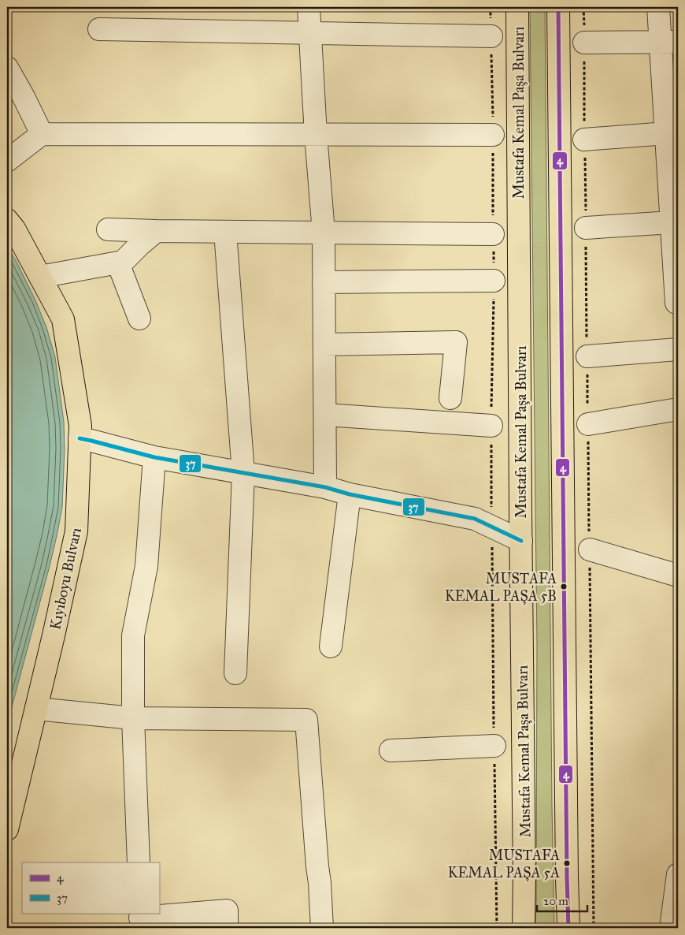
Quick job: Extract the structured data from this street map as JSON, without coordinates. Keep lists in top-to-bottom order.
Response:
{
  "streets": {
    "main road": ["Mustafa Kemal Paşa Bulvarı", "Kıyıboyu Bulvarı"]
  },
  "places": ["MUSTAFA KEMAL PAŞA 5B", "MUSTAFA KEMAL PAŞA 5A"],
  "lines": ["transit line 4", "transit line 37"],
  "legend": ["4", "37"],
  "scale_bar": "20 m"
}
